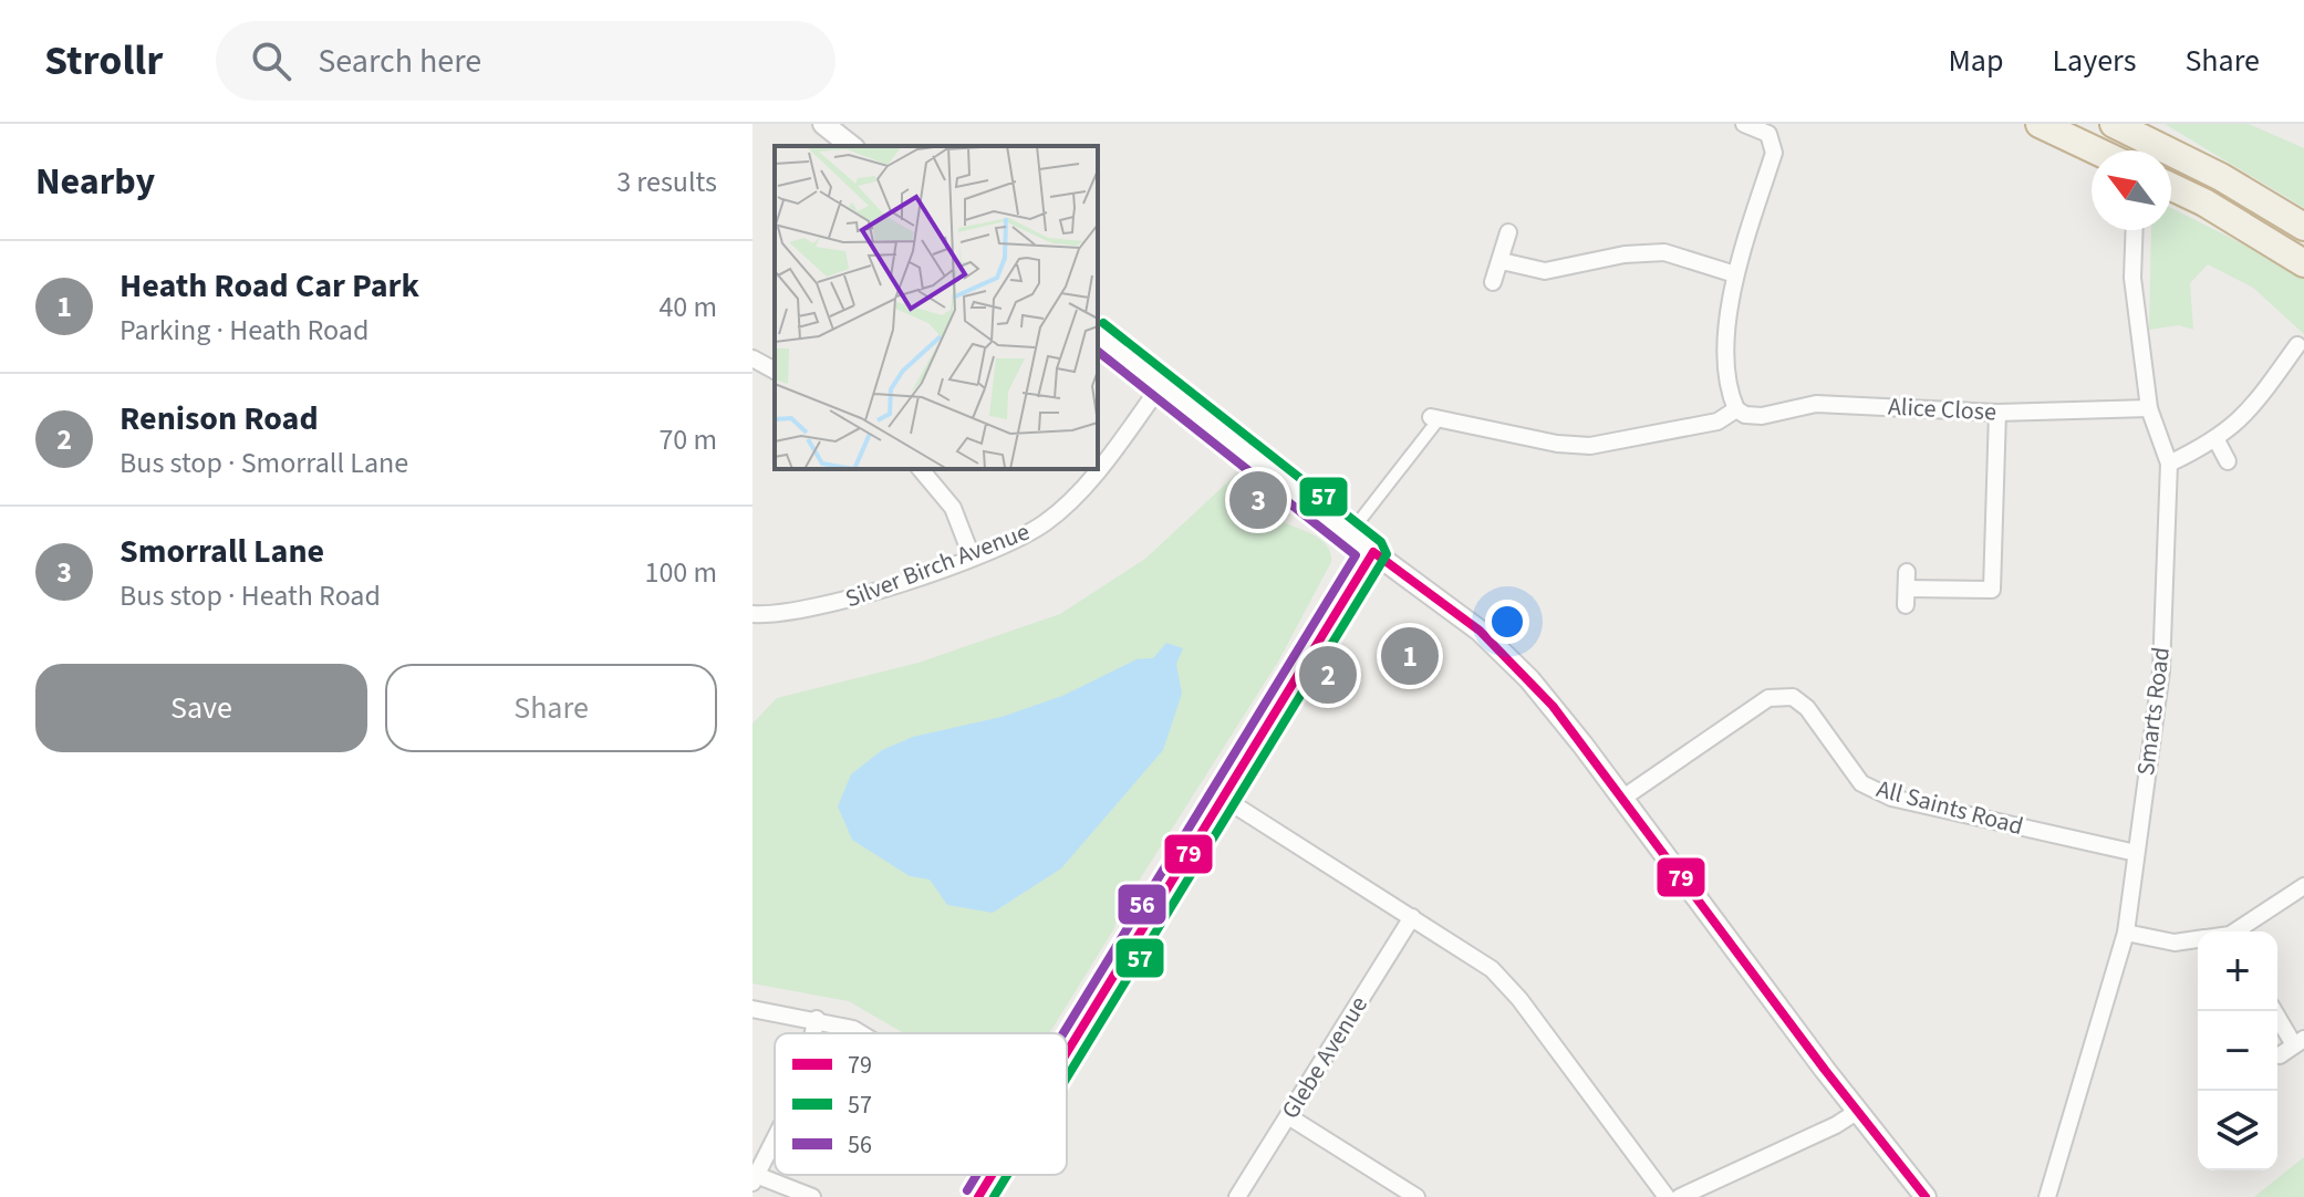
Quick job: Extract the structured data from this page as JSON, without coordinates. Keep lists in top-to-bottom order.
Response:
{
  "streets": {
    "street": [
      "Alice Close",
      "Silver Birch Avenue",
      "Smarts Road",
      "All Saints Road",
      "Glebe Avenue"
    ]
  },
  "crossings": [
    ["Alice Close", "Smarts Road"],
    ["Smarts Road", "All Saints Road"]
  ],
  "lines": ["transit line 57", "transit line 56", "transit line 79"],
  "legend": ["79", "57", "56"],
  "north": "top left",
  "page": {
    "header": "Strollr",
    "search": "Search here",
    "nav": ["Map", "Layers", "Share"],
    "heading": ["Nearby", "3 results"],
    "list": [
      {
        "mark": "1",
        "name": "Heath Road Car Park",
        "note": "Parking · Heath Road",
        "value": "40 m"
      },
      {
        "mark": "2",
        "name": "Renison Road",
        "note": "Bus stop · Smorrall Lane",
        "value": "70 m"
      },
      {
        "mark": "3",
        "name": "Smorrall Lane",
        "note": "Bus stop · Heath Road",
        "value": "100 m"
      }
    ],
    "pins": ["3", "1", "2"],
    "buttons": ["Save", "Share"],
    "map_buttons": ["+", "−"]
  }
}
